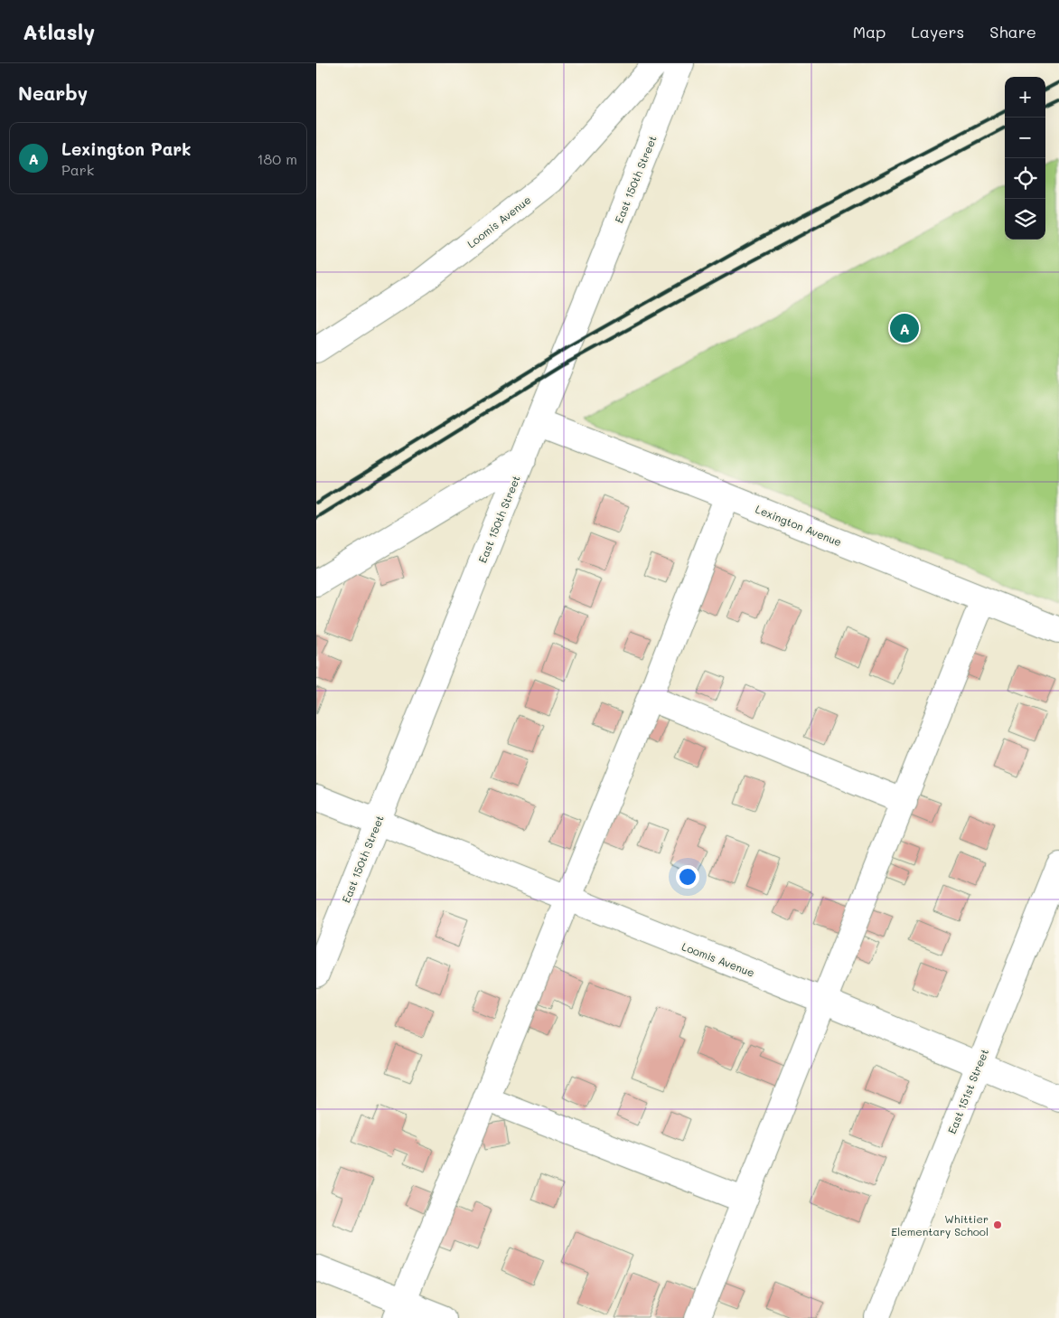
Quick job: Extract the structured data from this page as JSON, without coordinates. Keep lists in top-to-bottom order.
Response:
{
  "streets": {
    "street": [
      "East 150th Street",
      "Loomis Avenue",
      "Lexington Avenue",
      "East 151st Street"
    ]
  },
  "crossings": [
    ["East 150th Street", "Loomis Avenue"],
    ["East 150th Street", "Lexington Avenue"],
    ["Loomis Avenue", "East 151st Street"]
  ],
  "places": ["Whittier Elementary School"],
  "page": {
    "header": "Atlasly",
    "nav": ["Map", "Layers", "Share"],
    "heading": "Nearby",
    "map_buttons": ["+", "−"],
    "list": [
      {
        "mark": "A",
        "name": "Lexington Park",
        "note": "Park",
        "value": "180 m"
      }
    ],
    "pins": "A"
  }
}
